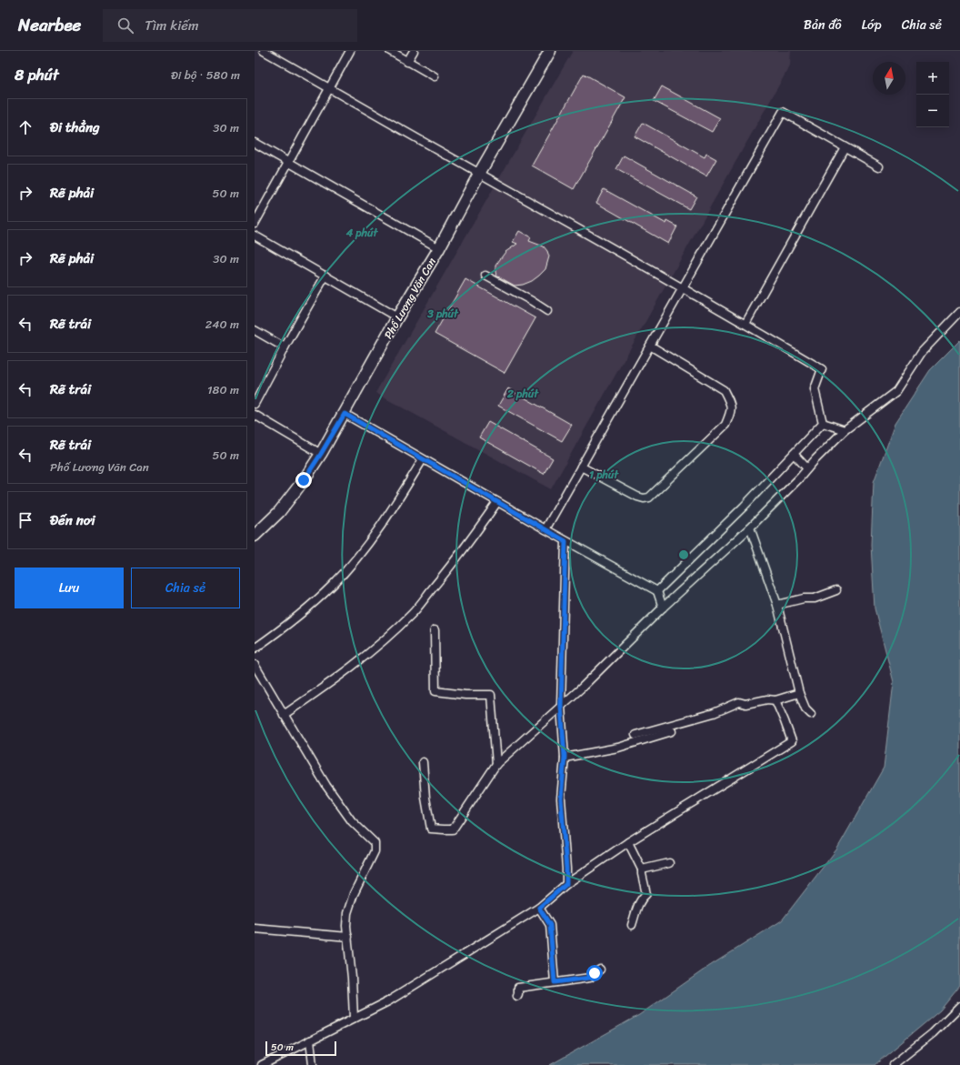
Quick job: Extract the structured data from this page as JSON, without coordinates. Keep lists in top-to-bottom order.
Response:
{
  "streets": {
    "street": ["Phố Lương Văn Can"]
  },
  "scale_bar": "50 m",
  "north": "top",
  "page": {
    "header": "Nearbee",
    "search": "Tìm kiếm",
    "nav": ["Bản đồ", "Lớp", "Chia sẻ"],
    "heading": ["8 phút", "Đi bộ · 580 m"],
    "map_buttons": ["+", "−"],
    "list": [
      ["Đi thẳng", "30 m"],
      ["Rẽ phải", "50 m"],
      ["Rẽ phải", "30 m"],
      ["Rẽ trái", "240 m"],
      ["Rẽ trái", "180 m"],
      ["Rẽ trái", "Phố Lương Văn Can", "50 m"],
      "Đến nơi"
    ],
    "buttons": ["Lưu", "Chia sẻ"],
    "scale": "50 m"
  },
  "rings": [
    "4 phút",
    "3 phút",
    "2 phút",
    "1 phút"
  ]
}
